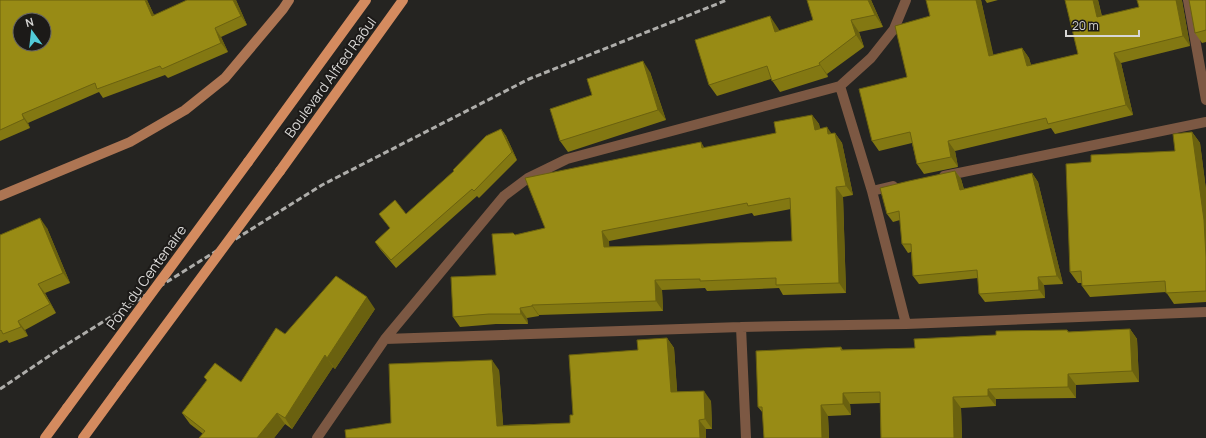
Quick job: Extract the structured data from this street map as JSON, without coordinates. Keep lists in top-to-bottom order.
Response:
{
  "streets": {
    "main road": ["Boulevard Alfred Raôul", "Pont du Centenaire"]
  },
  "crossings": [
    ["Boulevard Alfred Raôul", "Pont du Centenaire"]
  ],
  "scale_bar": "20 m",
  "north": "top"
}
